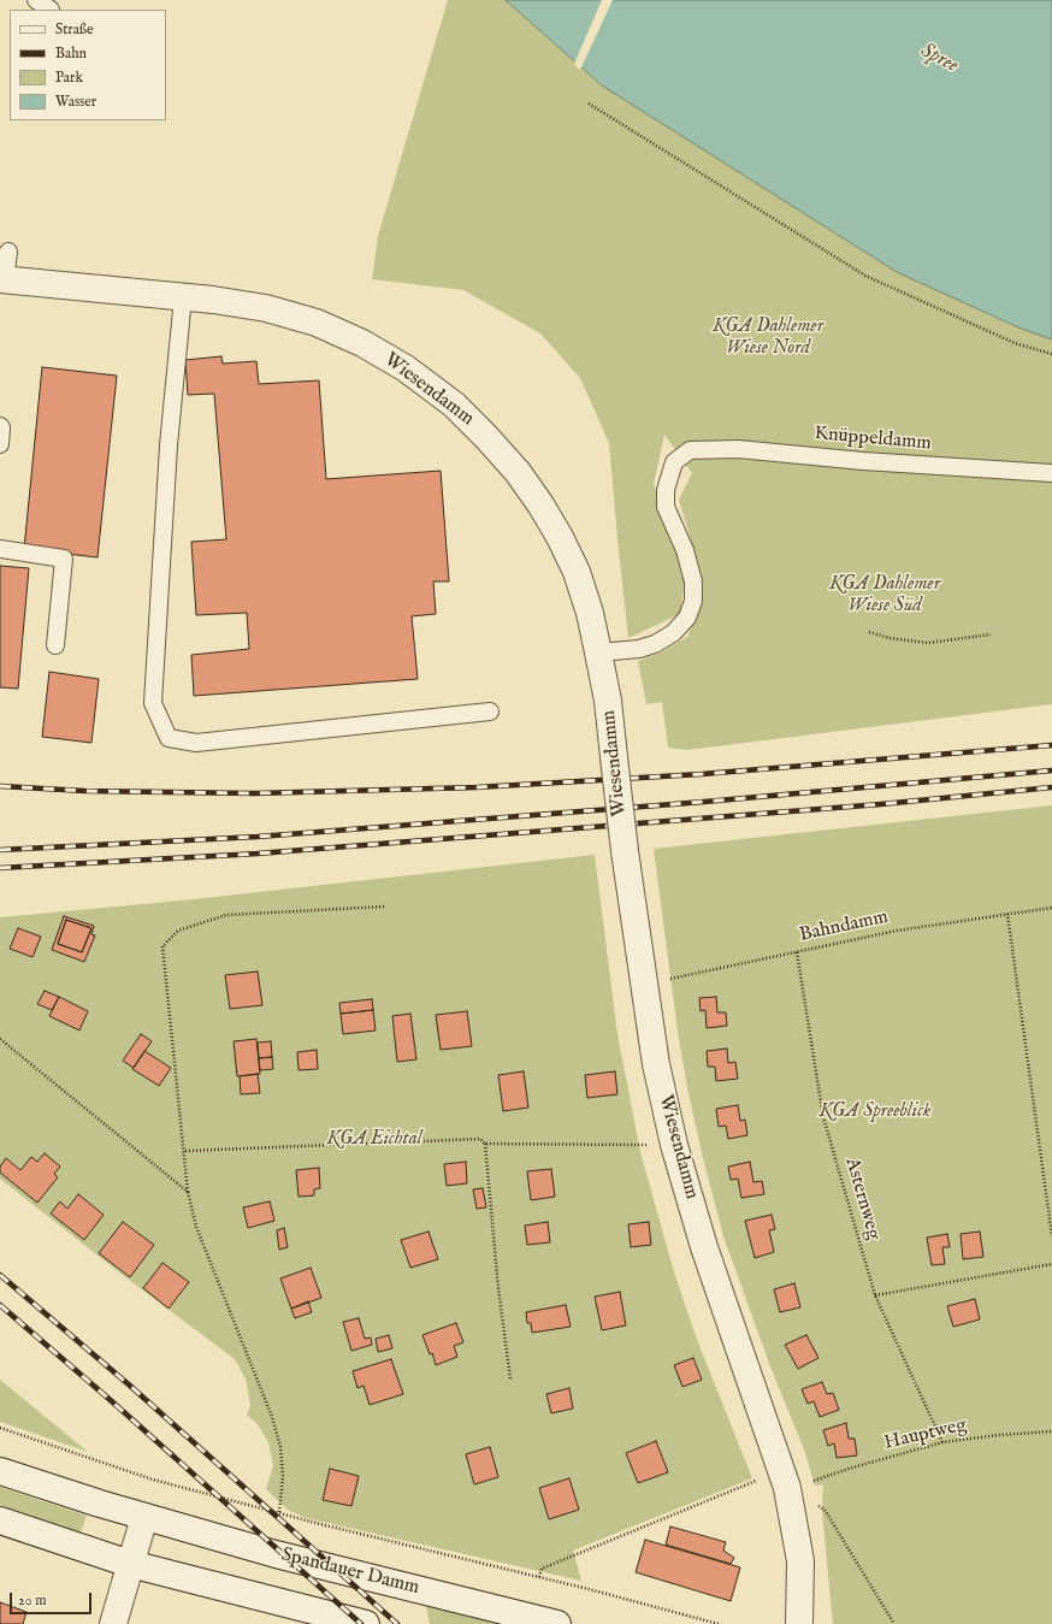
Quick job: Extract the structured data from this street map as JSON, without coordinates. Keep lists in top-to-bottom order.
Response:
{
  "streets": {
    "street": ["Wiesendamm", "Spandauer Damm"],
    "lane": ["Knüppeldamm"],
    "path": ["Bahndamm", "Asternweg", "Hauptweg"]
  },
  "crossings": [
    ["Wiesendamm", "Knüppeldamm"],
    ["Wiesendamm", "Bahndamm"],
    ["Bahndamm", "Asternweg"],
    ["Asternweg", "Hauptweg"]
  ],
  "water": ["Spree"],
  "parks": [
    "KGA Dahlemer Wiese Nord",
    "KGA Dahlemer Wiese Süd",
    "KGA Spreeblick",
    "KGA Eichtal"
  ],
  "legend": [
    "Straße",
    "Bahn",
    "Park",
    "Wasser"
  ],
  "scale_bar": "20 m"
}
